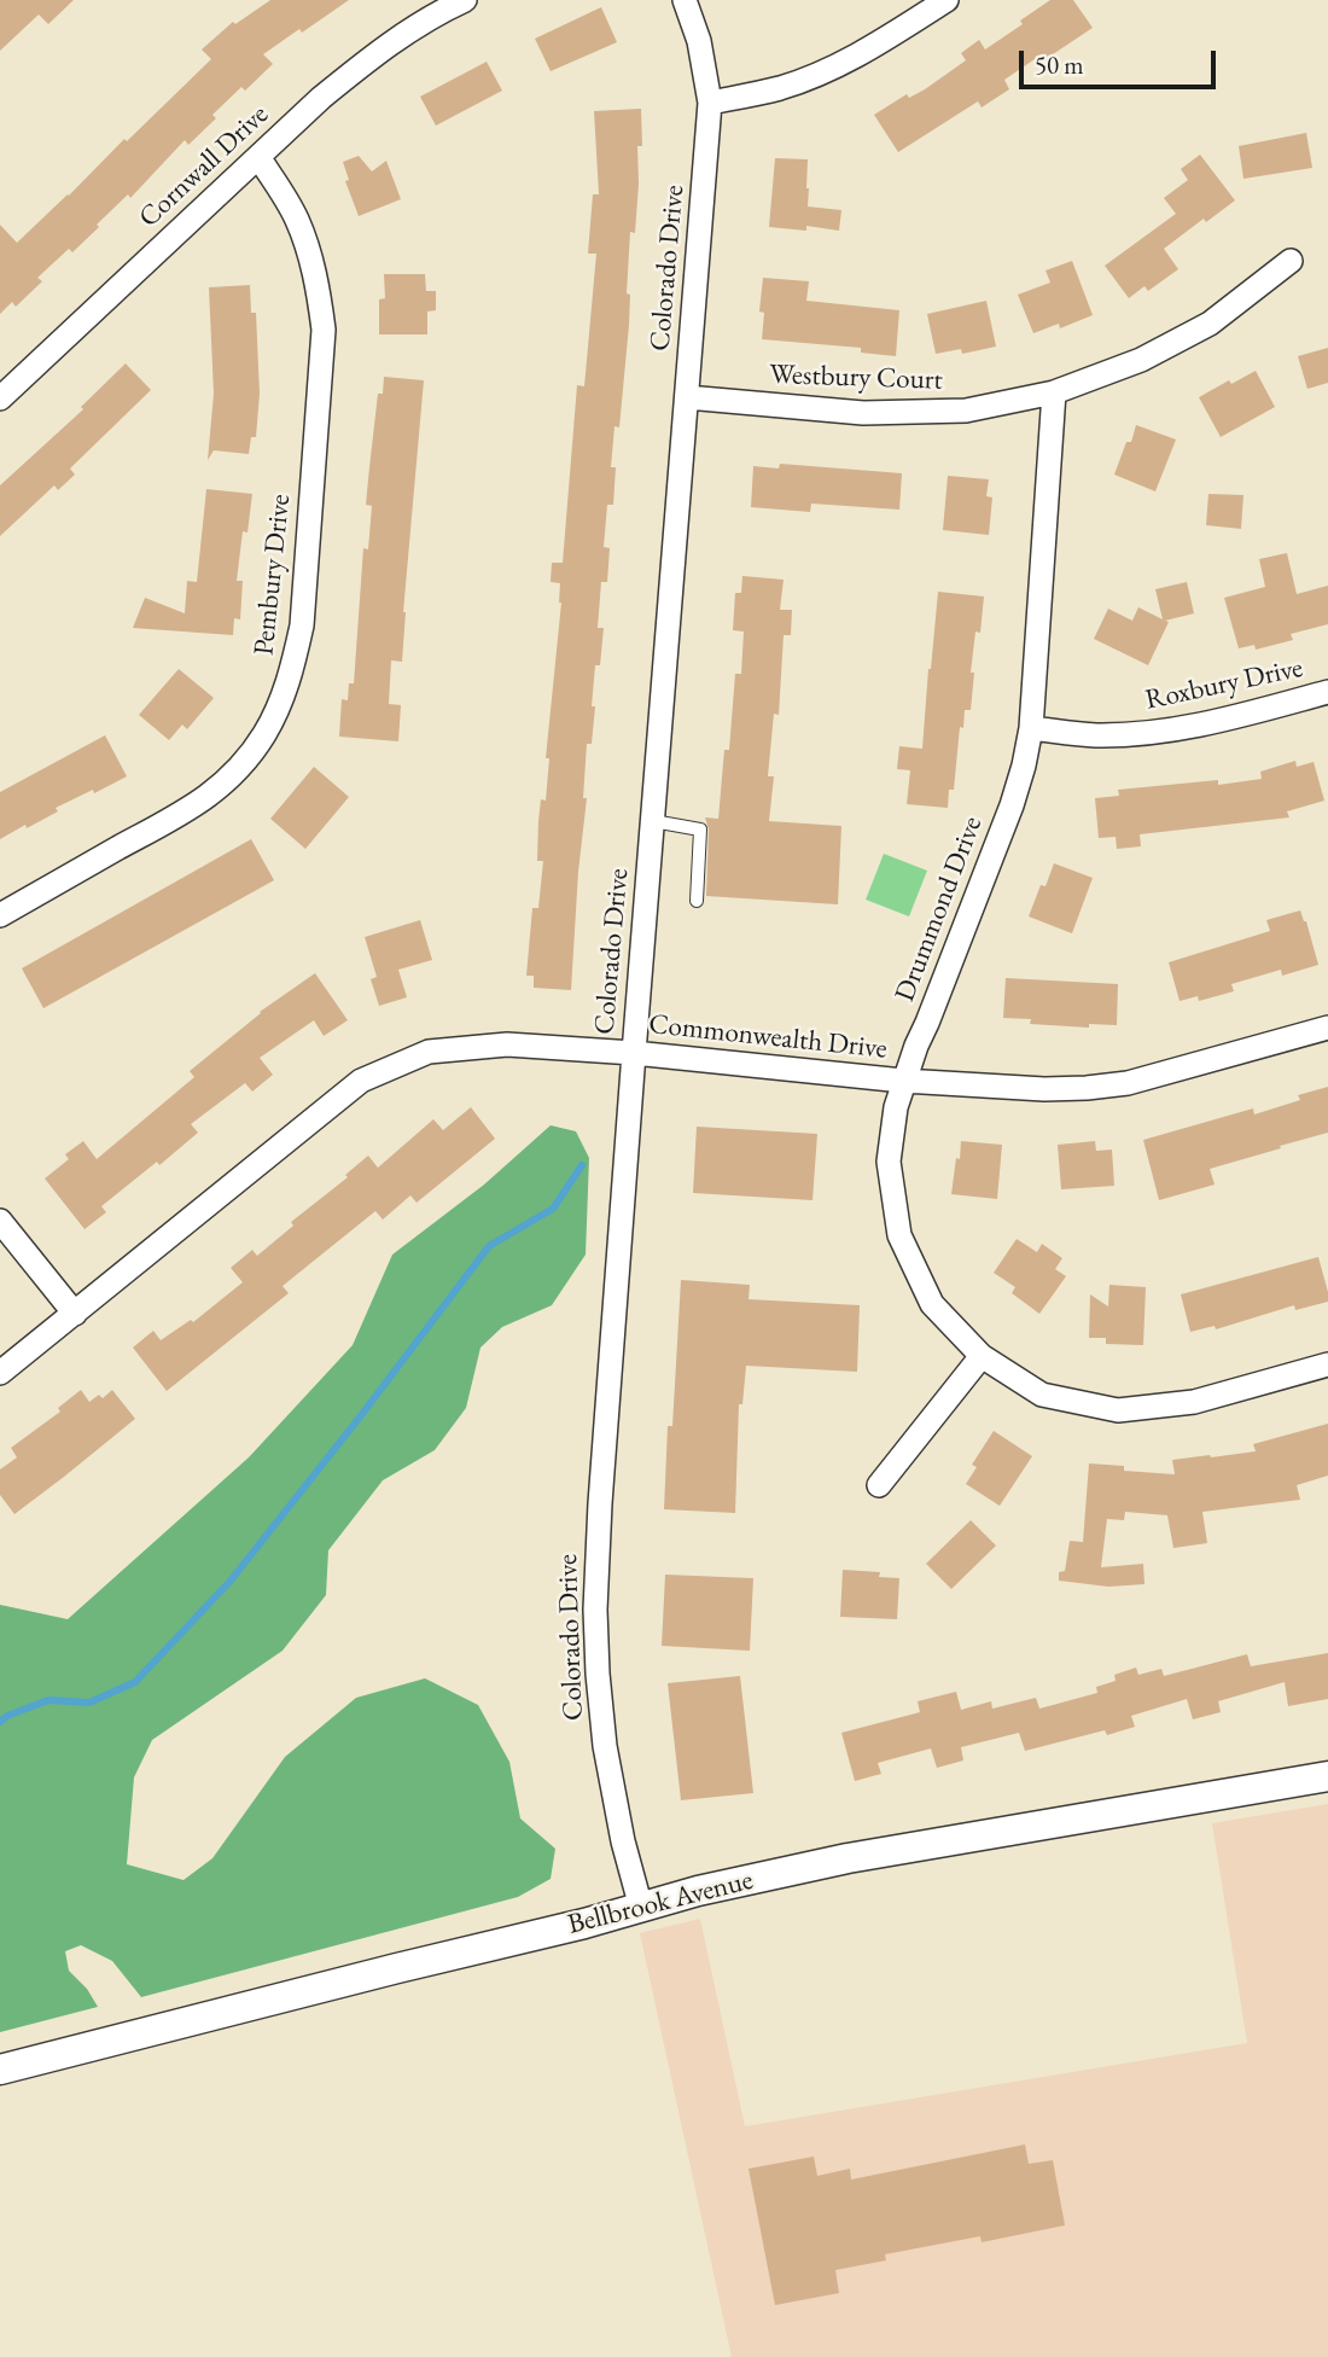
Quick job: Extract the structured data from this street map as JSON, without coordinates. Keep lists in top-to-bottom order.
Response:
{
  "streets": {
    "street": [
      "Cornwall Drive",
      "Colorado Drive",
      "Westbury Court",
      "Pembury Drive",
      "Roxbury Drive",
      "Drummond Drive",
      "Commonwealth Drive",
      "Bellbrook Avenue"
    ]
  },
  "crossings": [
    ["Cornwall Drive", "Pembury Drive"],
    ["Colorado Drive", "Westbury Court"],
    ["Colorado Drive", "Commonwealth Drive"],
    ["Colorado Drive", "Bellbrook Avenue"],
    ["Westbury Court", "Drummond Drive"],
    ["Roxbury Drive", "Drummond Drive"],
    ["Drummond Drive", "Commonwealth Drive"]
  ],
  "scale_bar": "50 m"
}
